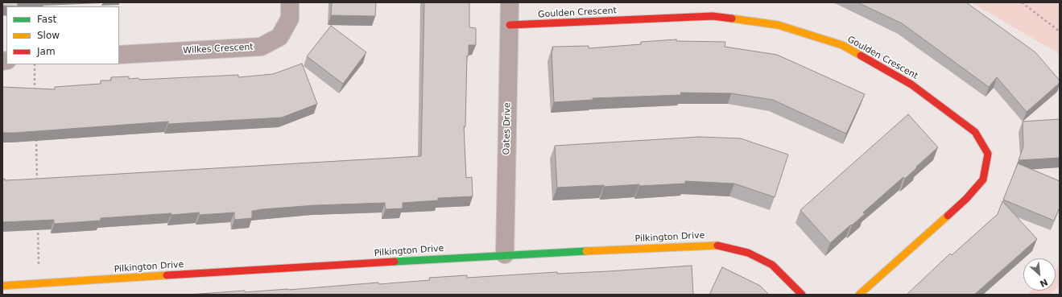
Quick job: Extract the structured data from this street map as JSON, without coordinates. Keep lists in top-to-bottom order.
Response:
{
  "streets": {
    "street": [
      "Goulden Crescent",
      "Wilkes Crescent",
      "Oates Drive",
      "Pilkington Drive"
    ]
  },
  "crossings": [
    ["Goulden Crescent", "Oates Drive"],
    ["Oates Drive", "Pilkington Drive"]
  ],
  "legend": ["Fast", "Slow", "Jam"],
  "north": "bottom right"
}
